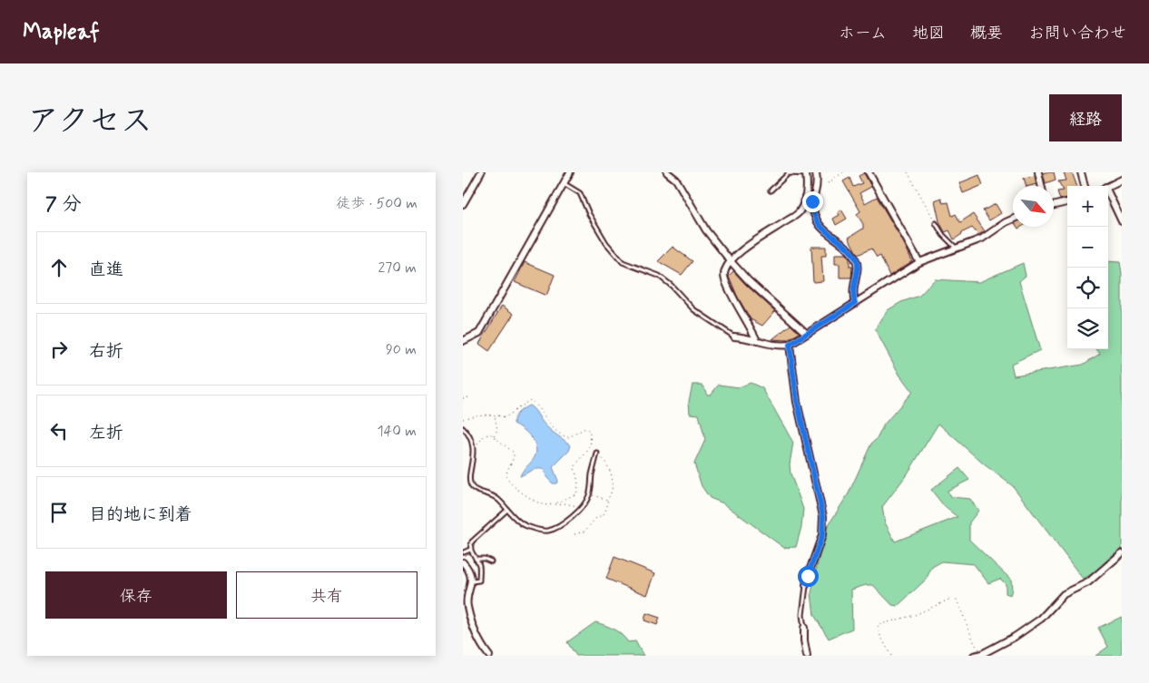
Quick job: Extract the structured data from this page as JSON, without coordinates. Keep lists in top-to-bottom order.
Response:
{
  "north": "bottom right",
  "page": {
    "header": "Mapleaf",
    "nav": [
      "ホーム",
      "地図",
      "概要",
      "お問い合わせ"
    ],
    "title": "アクセス",
    "buttons": [
      "経路",
      ["保存", "共有"]
    ],
    "heading": ["7 分", "徒歩 · 500 m"],
    "map_buttons": ["+", "−"],
    "list": [
      ["直進", "270 m"],
      ["右折", "90 m"],
      ["左折", "140 m"],
      "目的地に到着"
    ]
  }
}
